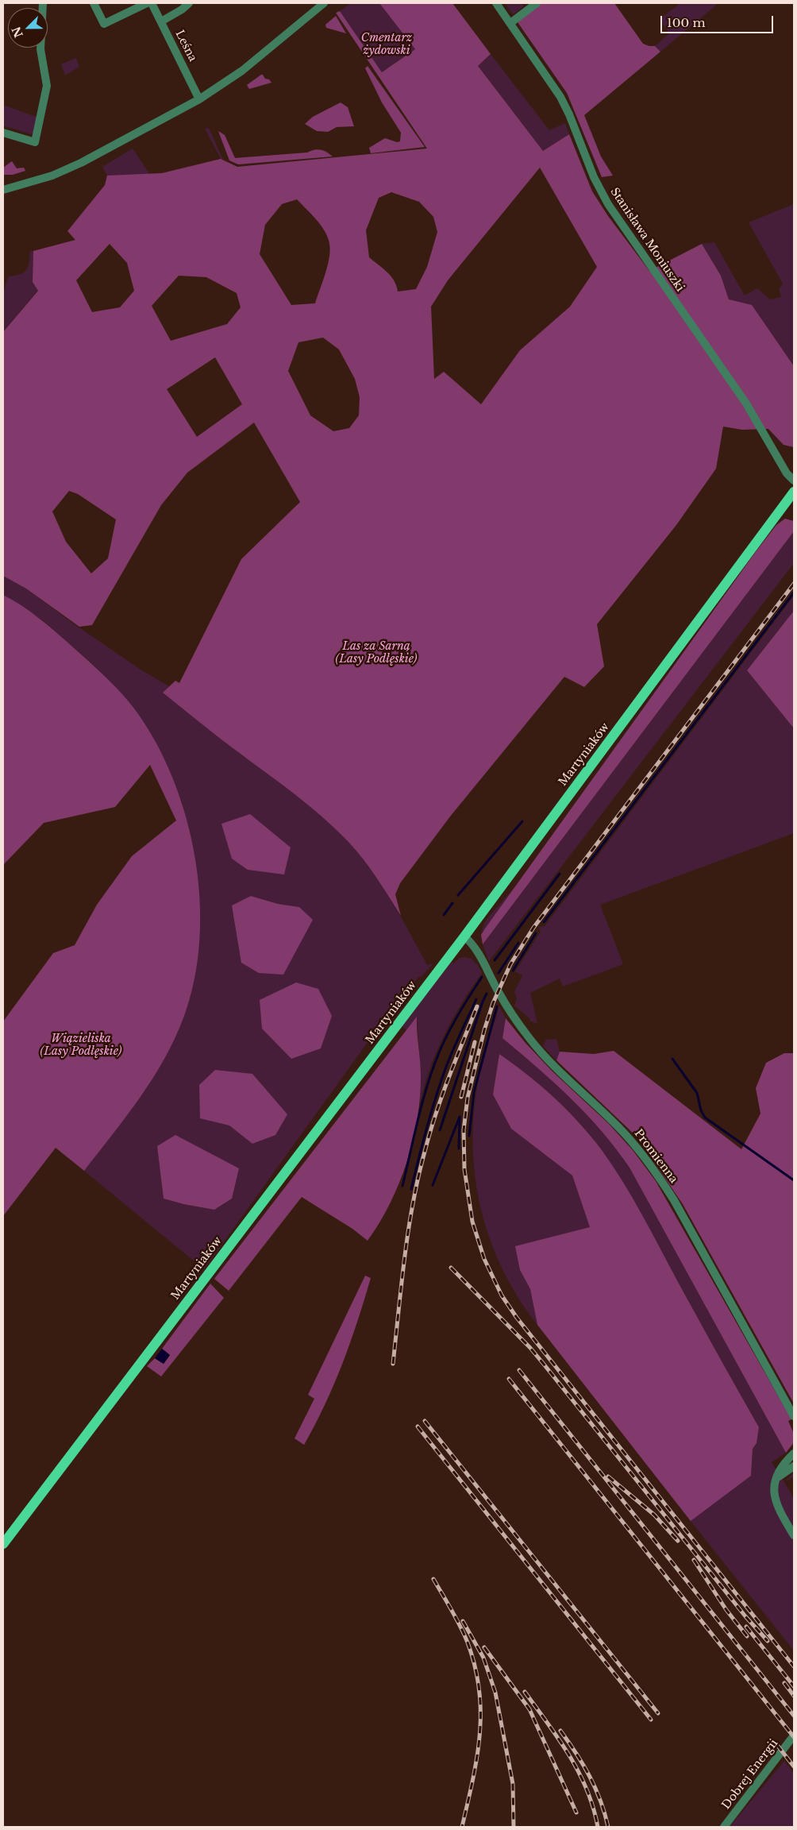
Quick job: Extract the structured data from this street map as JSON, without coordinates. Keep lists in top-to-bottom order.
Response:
{
  "streets": {
    "main road": ["Martyniaków"],
    "street": [
      "Leśna",
      "Stanisława Moniuszki",
      "Promienna",
      "Dobrej Energii"
    ]
  },
  "crossings": [
    ["Martyniaków", "Promienna"]
  ],
  "parks": ["Cmentarz żydowski", "Las za Sarną (Lasy Podłęskie)", "Wiązieliska (Lasy Podłęskie)"],
  "scale_bar": "100 m",
  "north": "bottom left"
}
